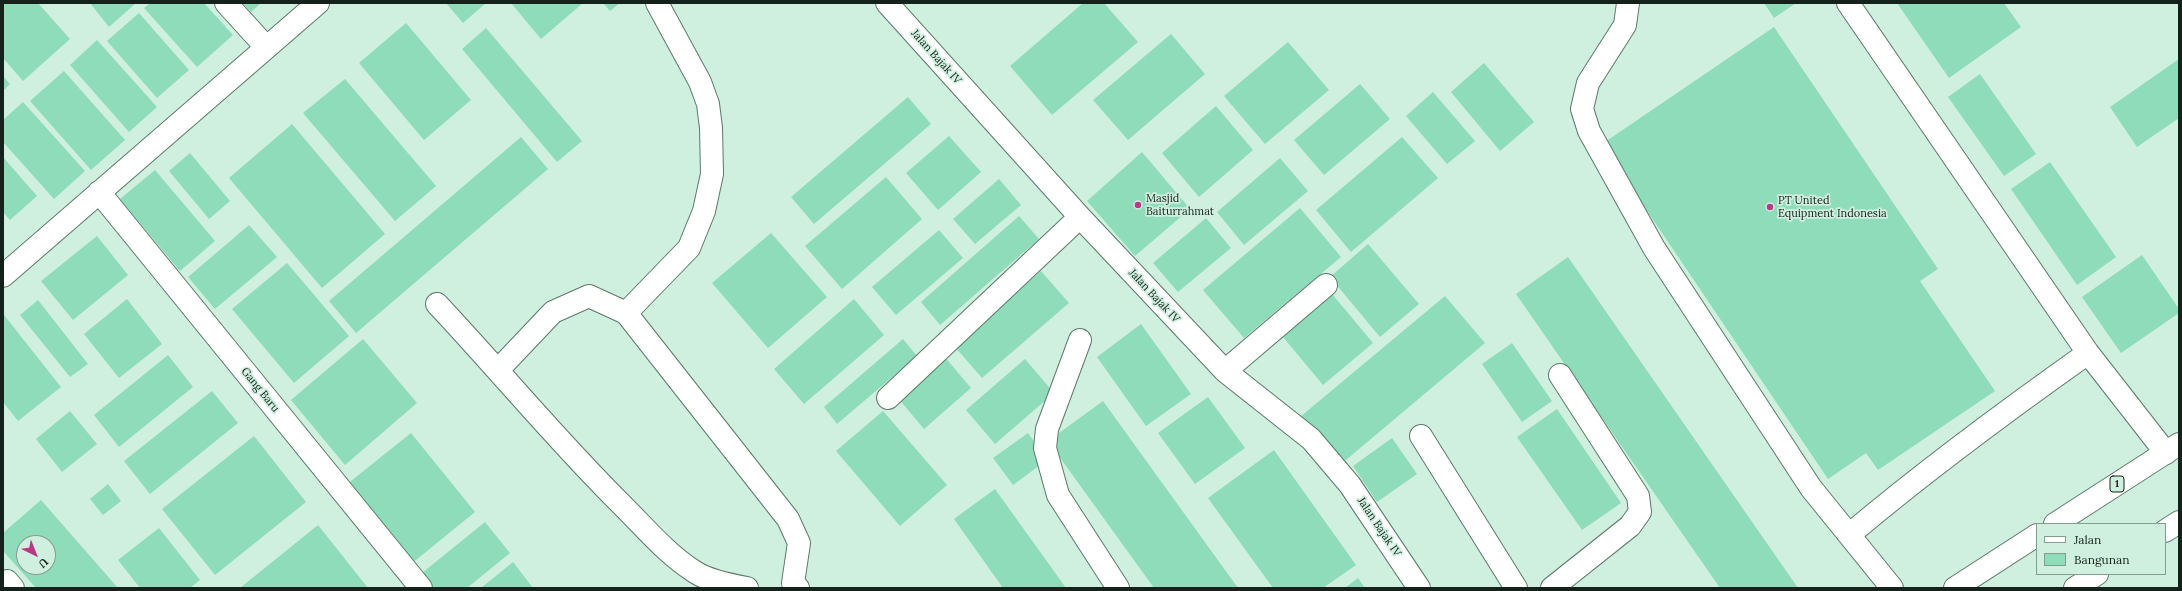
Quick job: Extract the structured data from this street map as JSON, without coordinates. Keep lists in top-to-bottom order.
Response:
{
  "streets": {
    "main road": ["Jalan Bajak IV", "Gang Baru", "1"]
  },
  "places": ["Masjid Baiturrahmat", "PT United Equipment Indonesia"],
  "legend": ["Jalan", "Bangunan"],
  "north": "bottom right"
}
